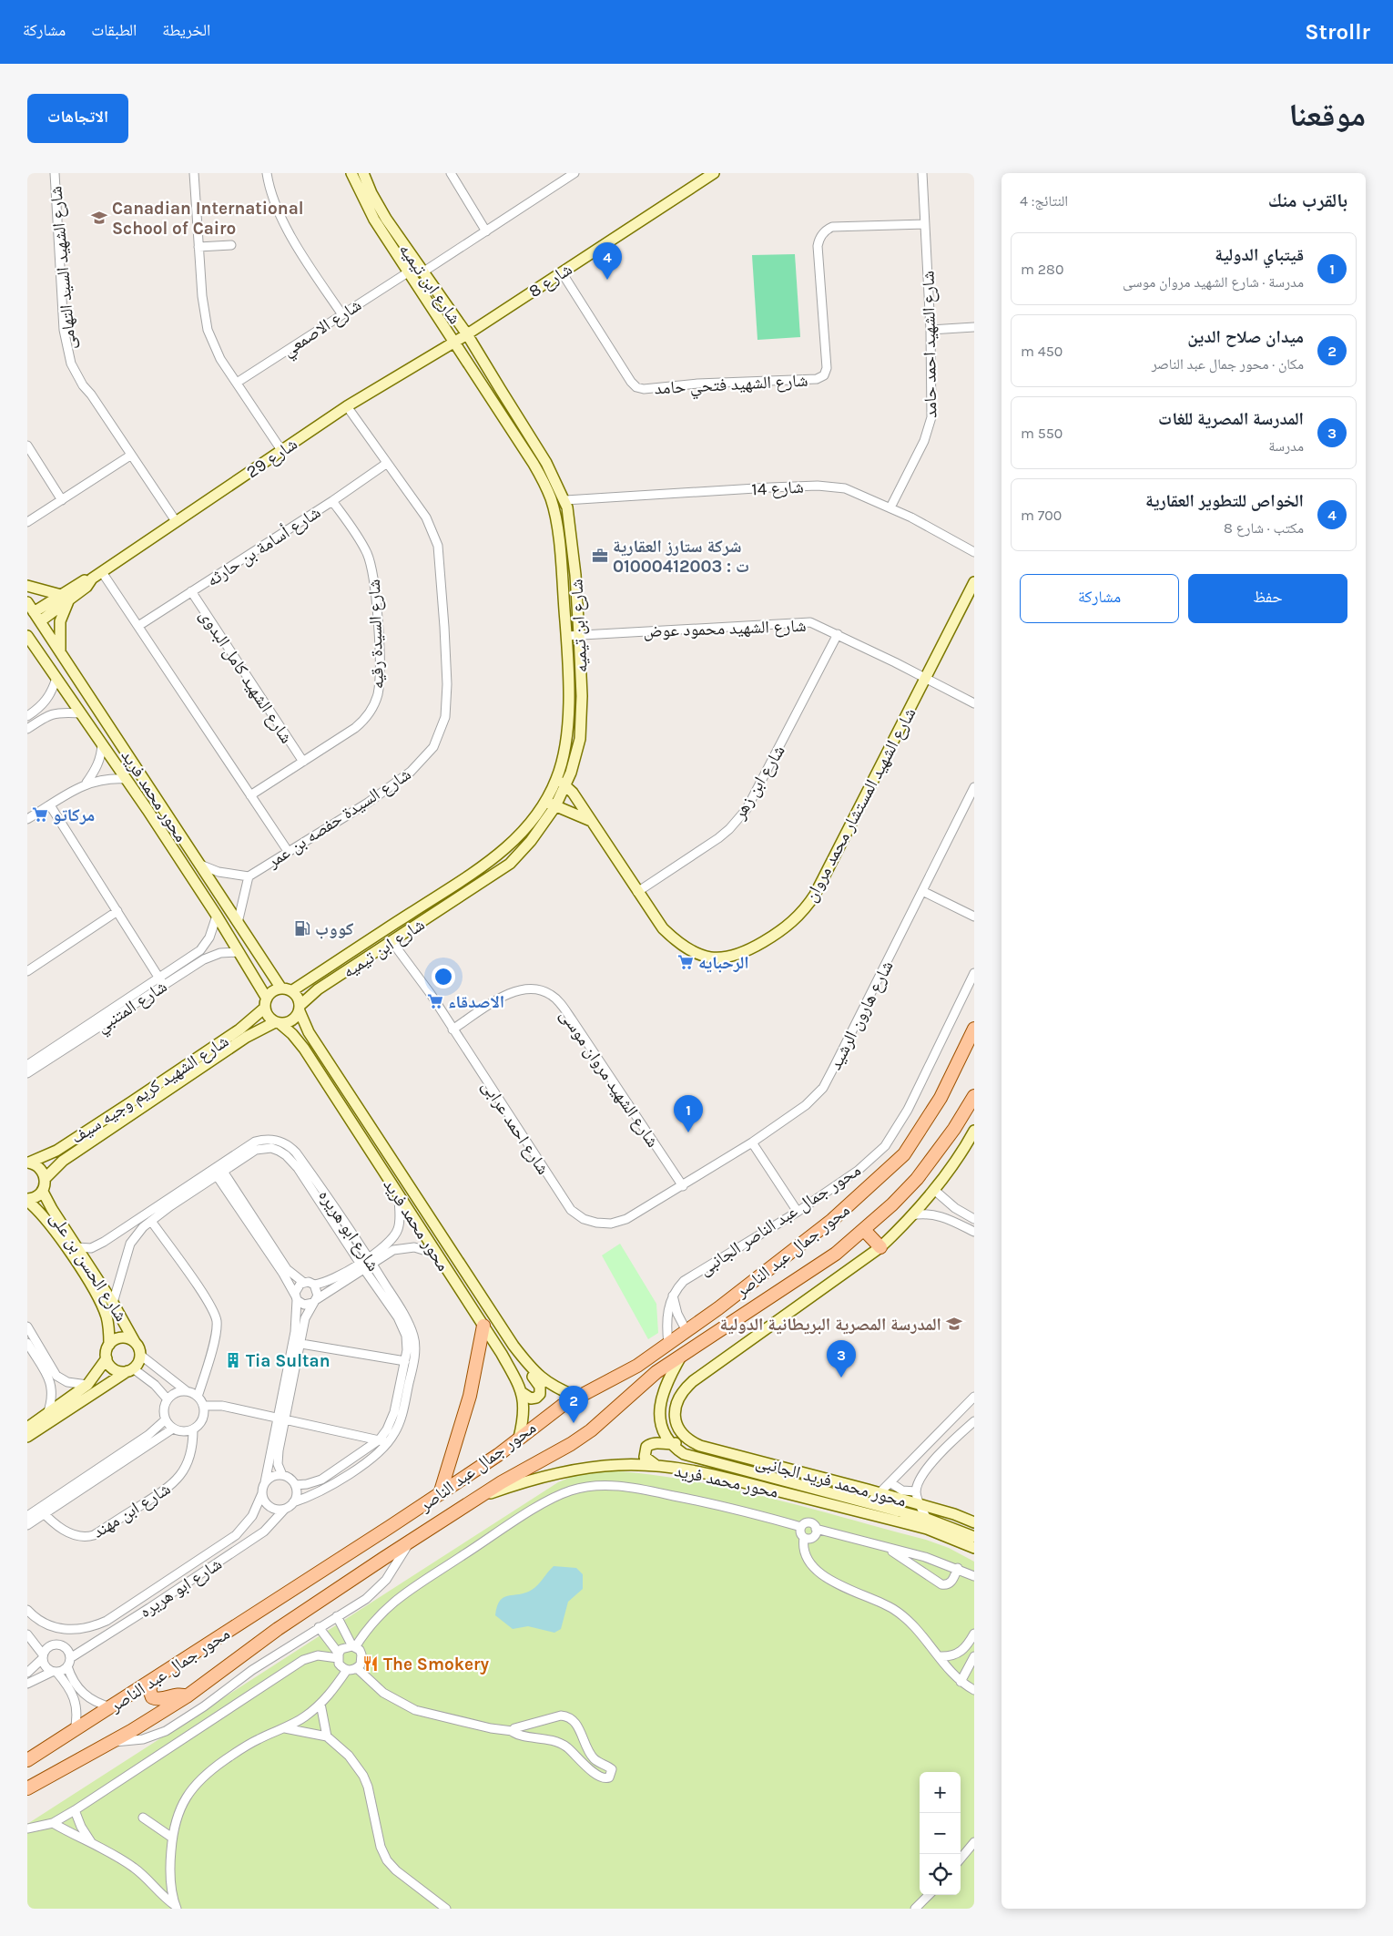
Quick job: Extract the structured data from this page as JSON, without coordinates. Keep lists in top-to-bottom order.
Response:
{
  "streets": {
    "main road": ["محور جمال عبد الناصر"],
    "street": [
      "شارع الشهيد السيد التهامى",
      "شارع 8",
      "شارع ابن تيميه",
      "شارع الاصمعي",
      "شارع الشهيد احمد حامد",
      "شارع الشهيد فتحي حامد",
      "شارع 29",
      "شارع 14",
      "شارع أسامة بن حارثه",
      "شارع الشهيد محمود عوض",
      "شارع السيدة رقيه",
      "شارع الشهيد كامل البدوى",
      "شارع ابن زهر",
      "محور محمد فريد",
      "شارع الشهيد المستشار محمد مروان",
      "شارع السيدة حفصه بن عمر",
      "شارع المتنبي",
      "شارع هارون الرشيد",
      "شارع الشهيد مروان موسى",
      "شارع الشهيد كريم وجيه سيف",
      "شارع احمد عرابى",
      "محور جمال عبد الناصر الجانبى",
      "شارع ابو هريره",
      "شارع الحسن بن على",
      "محور محمد فريد الجانبى",
      "شارع ابن مهند"
    ]
  },
  "crossings": [
    ["شارع الشهيد السيد التهامى", "شارع 29"],
    ["شارع 8", "شارع ابن تيميه"],
    ["شارع 8", "شارع الشهيد فتحي حامد"],
    ["شارع 8", "شارع 29"],
    ["شارع ابن تيميه", "شارع الاصمعي"],
    ["شارع ابن تيميه", "شارع 29"],
    ["شارع ابن تيميه", "شارع 14"],
    ["شارع ابن تيميه", "شارع الشهيد محمود عوض"],
    ["شارع ابن تيميه", "محور محمد فريد"],
    ["شارع ابن تيميه", "شارع الشهيد المستشار محمد مروان"],
    ["شارع ابن تيميه", "شارع الشهيد كريم وجيه سيف"],
    ["شارع ابن تيميه", "شارع احمد عرابى"],
    ["شارع الشهيد احمد حامد", "شارع الشهيد فتحي حامد"],
    ["شارع الشهيد احمد حامد", "شارع 14"],
    ["شارع 29", "محور محمد فريد"],
    ["شارع 29", "شارع السيدة حفصه بن عمر"],
    ["شارع أسامة بن حارثه", "شارع السيدة رقيه"],
    ["شارع أسامة بن حارثه", "شارع الشهيد كامل البدوى"],
    ["شارع أسامة بن حارثه", "شارع السيدة حفصه بن عمر"],
    ["شارع الشهيد محمود عوض", "شارع ابن زهر"],
    ["شارع الشهيد محمود عوض", "شارع الشهيد المستشار محمد مروان"],
    ["شارع السيدة رقيه", "شارع الشهيد كامل البدوى"],
    ["شارع ابن زهر", "شارع الشهيد المستشار محمد مروان"],
    ["محور محمد فريد", "شارع المتنبي"],
    ["محور محمد فريد", "شارع الشهيد كريم وجيه سيف"],
    ["محور محمد فريد", "محور جمال عبد الناصر"],
    ["شارع هارون الرشيد", "شارع الشهيد مروان موسى"],
    ["شارع هارون الرشيد", "شارع احمد عرابى"],
    ["شارع الشهيد مروان موسى", "شارع احمد عرابى"],
    ["محور جمال عبد الناصر الجانبى", "محور جمال عبد الناصر"],
    ["شارع ابو هريره", "شارع الحسن بن على"]
  ],
  "places": {
    "school or university": ["Canadian International School of Cairo", "المدرسة المصرية البريطانية الدولية"],
    "office": ["شركة ستارز العقارية ت : 01000412003"],
    "supermarket": ["مركاتو", "الرحبايه", "الاصدقاء"],
    "fuel station": ["كووب"],
    "building": ["Tia Sultan"],
    "restaurant": ["The Smokery"]
  },
  "page": {
    "header": "Strollr",
    "nav": ["الخريطة", "الطبقات", "مشاركة"],
    "title": "موقعنا",
    "buttons": [
      "الاتجاهات",
      ["حفظ", "مشاركة"]
    ],
    "heading": ["بالقرب منك", "النتائج: 4"],
    "list": [
      {
        "mark": "1",
        "name": "قيتباي الدولية",
        "note": "مدرسة · شارع الشهيد مروان موسى",
        "value": "280 m"
      },
      {
        "mark": "2",
        "name": "ميدان صلاح الدين",
        "note": "مكان · محور جمال عبد الناصر",
        "value": "450 m"
      },
      {
        "mark": "3",
        "name": "المدرسة المصرية للغات",
        "note": "مدرسة",
        "value": "550 m"
      },
      {
        "mark": "4",
        "name": "الخواص للتطوير العقارية",
        "note": "مكتب · شارع 8",
        "value": "700 m"
      }
    ],
    "pins": [
      "4",
      "1",
      "3",
      "2"
    ],
    "map_buttons": ["+", "−"]
  }
}
